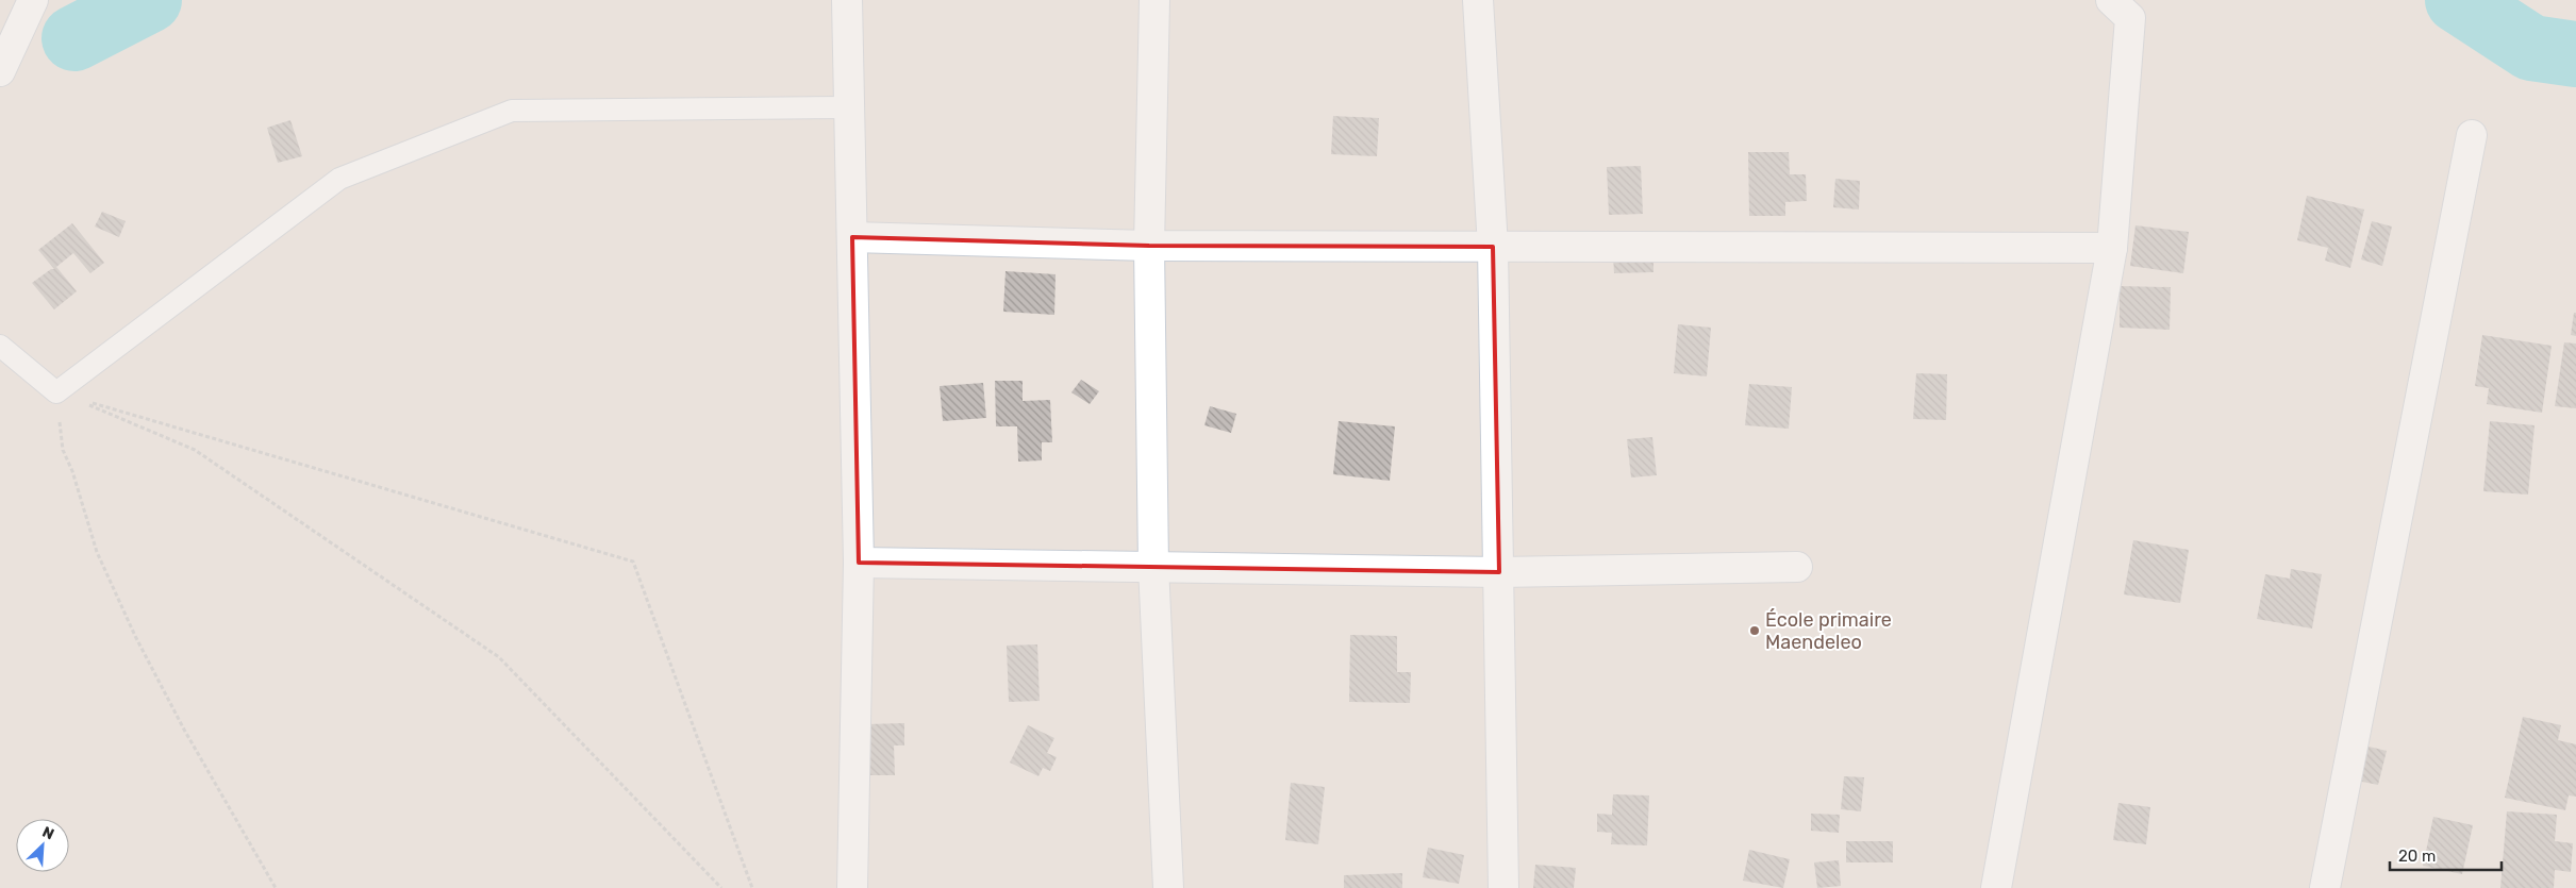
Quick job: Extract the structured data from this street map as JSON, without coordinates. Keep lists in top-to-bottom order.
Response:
{
  "places": ["École primaire Maendeleo"],
  "scale_bar": "20 m",
  "north": "top right"
}
